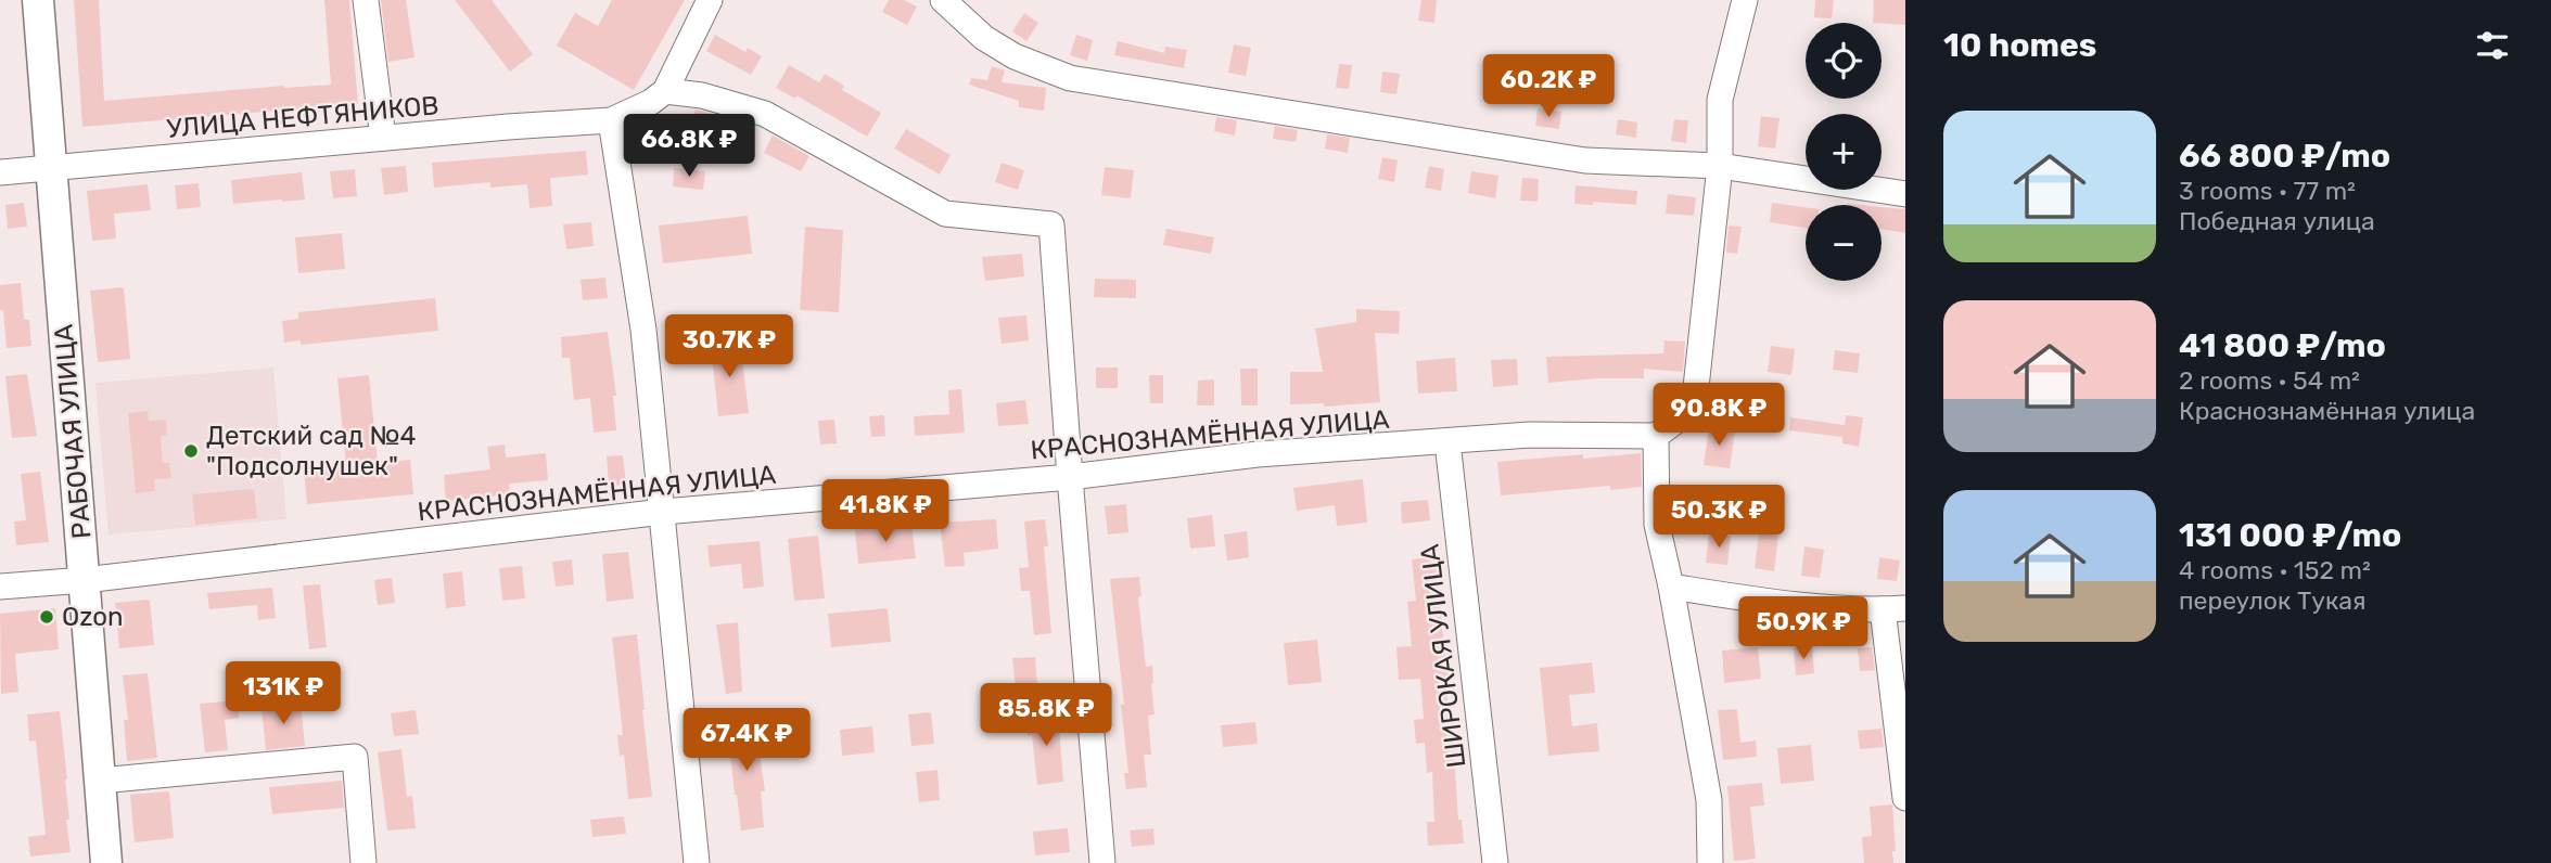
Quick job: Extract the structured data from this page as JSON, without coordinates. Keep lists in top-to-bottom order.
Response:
{
  "streets": {
    "main road": ["РАБОЧАЯ УЛИЦА"],
    "street": ["УЛИЦА НЕФТЯНИКОВ", "КРАСНОЗНАМЁННАЯ УЛИЦА", "ШИРОКАЯ УЛИЦА"]
  },
  "crossings": [
    ["УЛИЦА НЕФТЯНИКОВ", "РАБОЧАЯ УЛИЦА"],
    ["РАБОЧАЯ УЛИЦА", "КРАСНОЗНАМЁННАЯ УЛИЦА"],
    ["КРАСНОЗНАМЁННАЯ УЛИЦА", "ШИРОКАЯ УЛИЦА"]
  ],
  "places": ["Детский сад №4 \"Подсолнушек\"", "Ozon"],
  "page": {
    "heading": "10 homes",
    "map_buttons": ["+", "−"],
    "price": [
      "60.2K ₽",
      "66.8K ₽",
      "30.7K ₽",
      "90.8K ₽",
      "41.8K ₽",
      "50.3K ₽",
      "50.9K ₽",
      "131K ₽",
      "85.8K ₽",
      "67.4K ₽"
    ],
    "list": [
      {
        "name": "66 800 ₽/mo",
        "note": "3 rooms · 77 m² · Победная улица"
      },
      {
        "name": "41 800 ₽/mo",
        "note": "2 rooms · 54 m² · Краснознамённая улица"
      },
      {
        "name": "131 000 ₽/mo",
        "note": "4 rooms · 152 m² · переулок Тукая"
      }
    ]
  }
}
